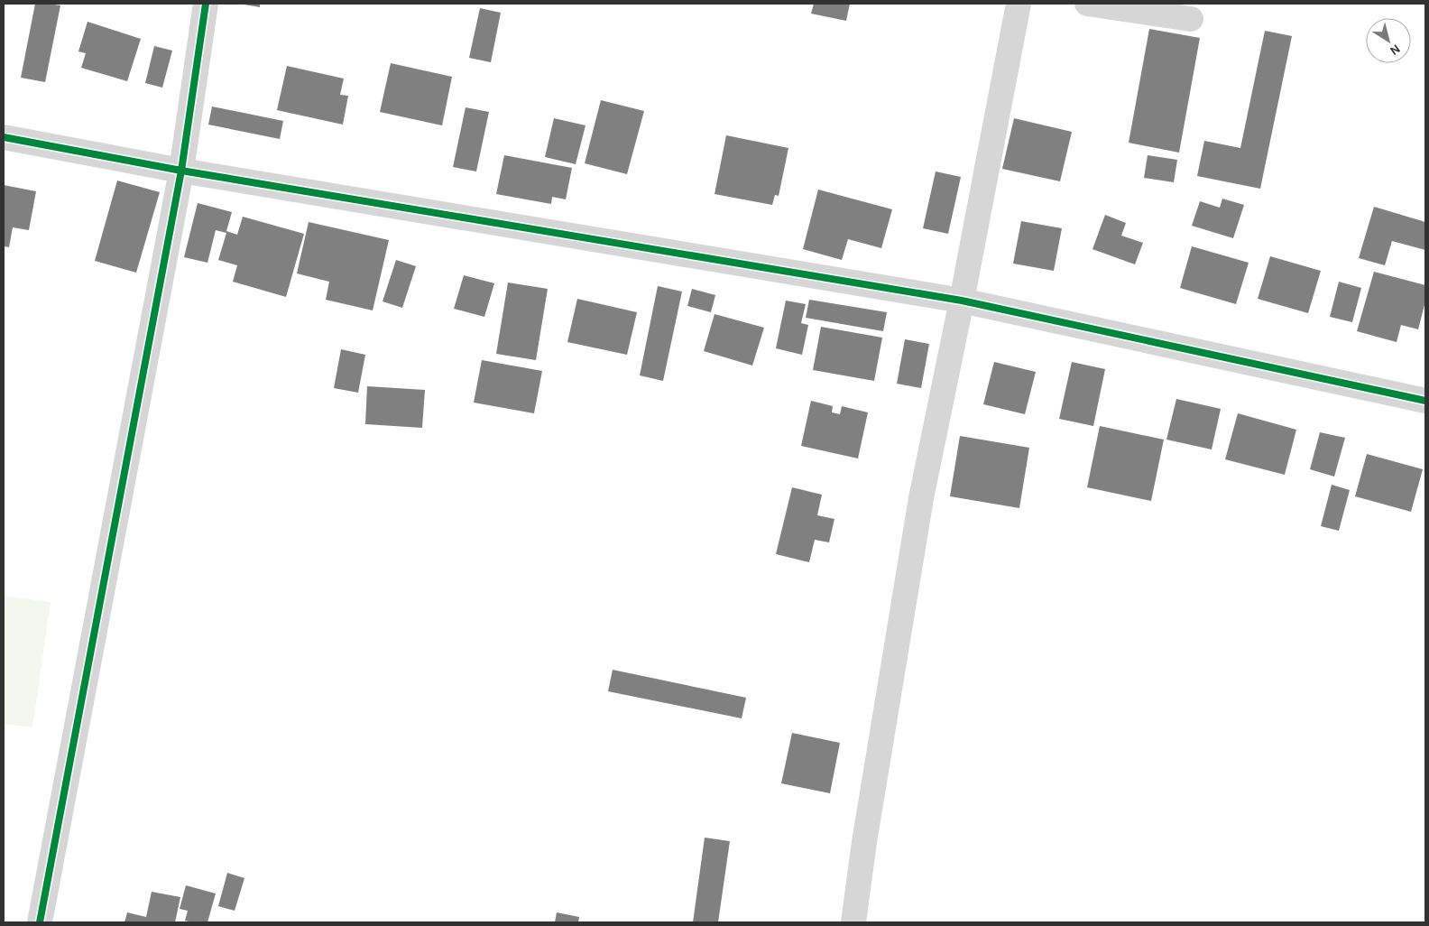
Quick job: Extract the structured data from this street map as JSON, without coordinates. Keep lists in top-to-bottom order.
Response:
{
  "north": "bottom right"
}
